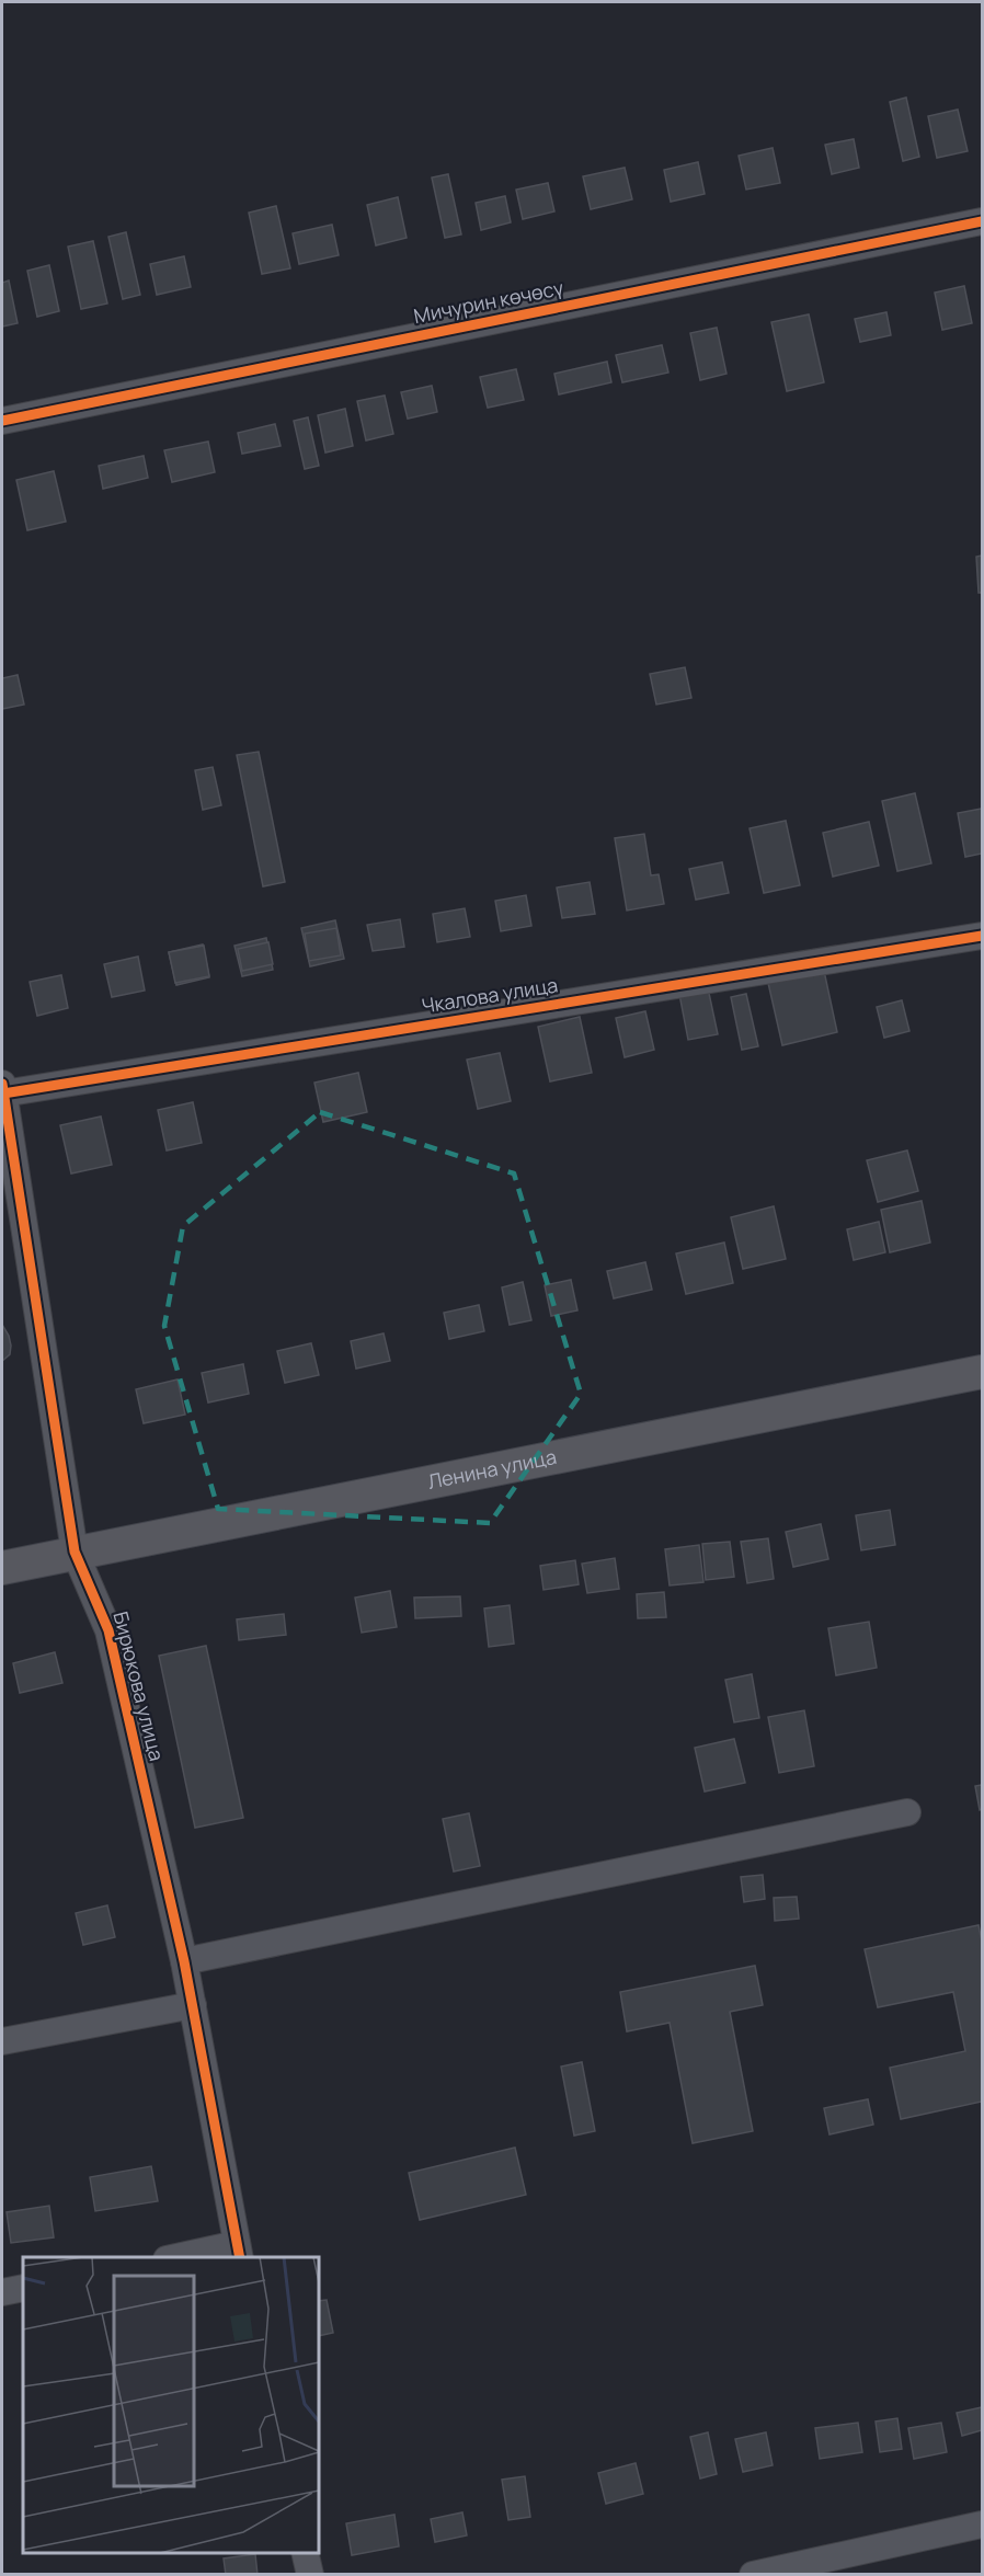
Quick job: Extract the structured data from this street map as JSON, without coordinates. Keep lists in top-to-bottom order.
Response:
{
  "streets": {
    "main road": ["Ленина улица"],
    "street": ["Мичурин көчөсү", "Чкалова улица", "Бирюкова улица"]
  },
  "crossings": [
    ["Чкалова улица", "Бирюкова улица"],
    ["Ленина улица", "Бирюкова улица"]
  ]
}
